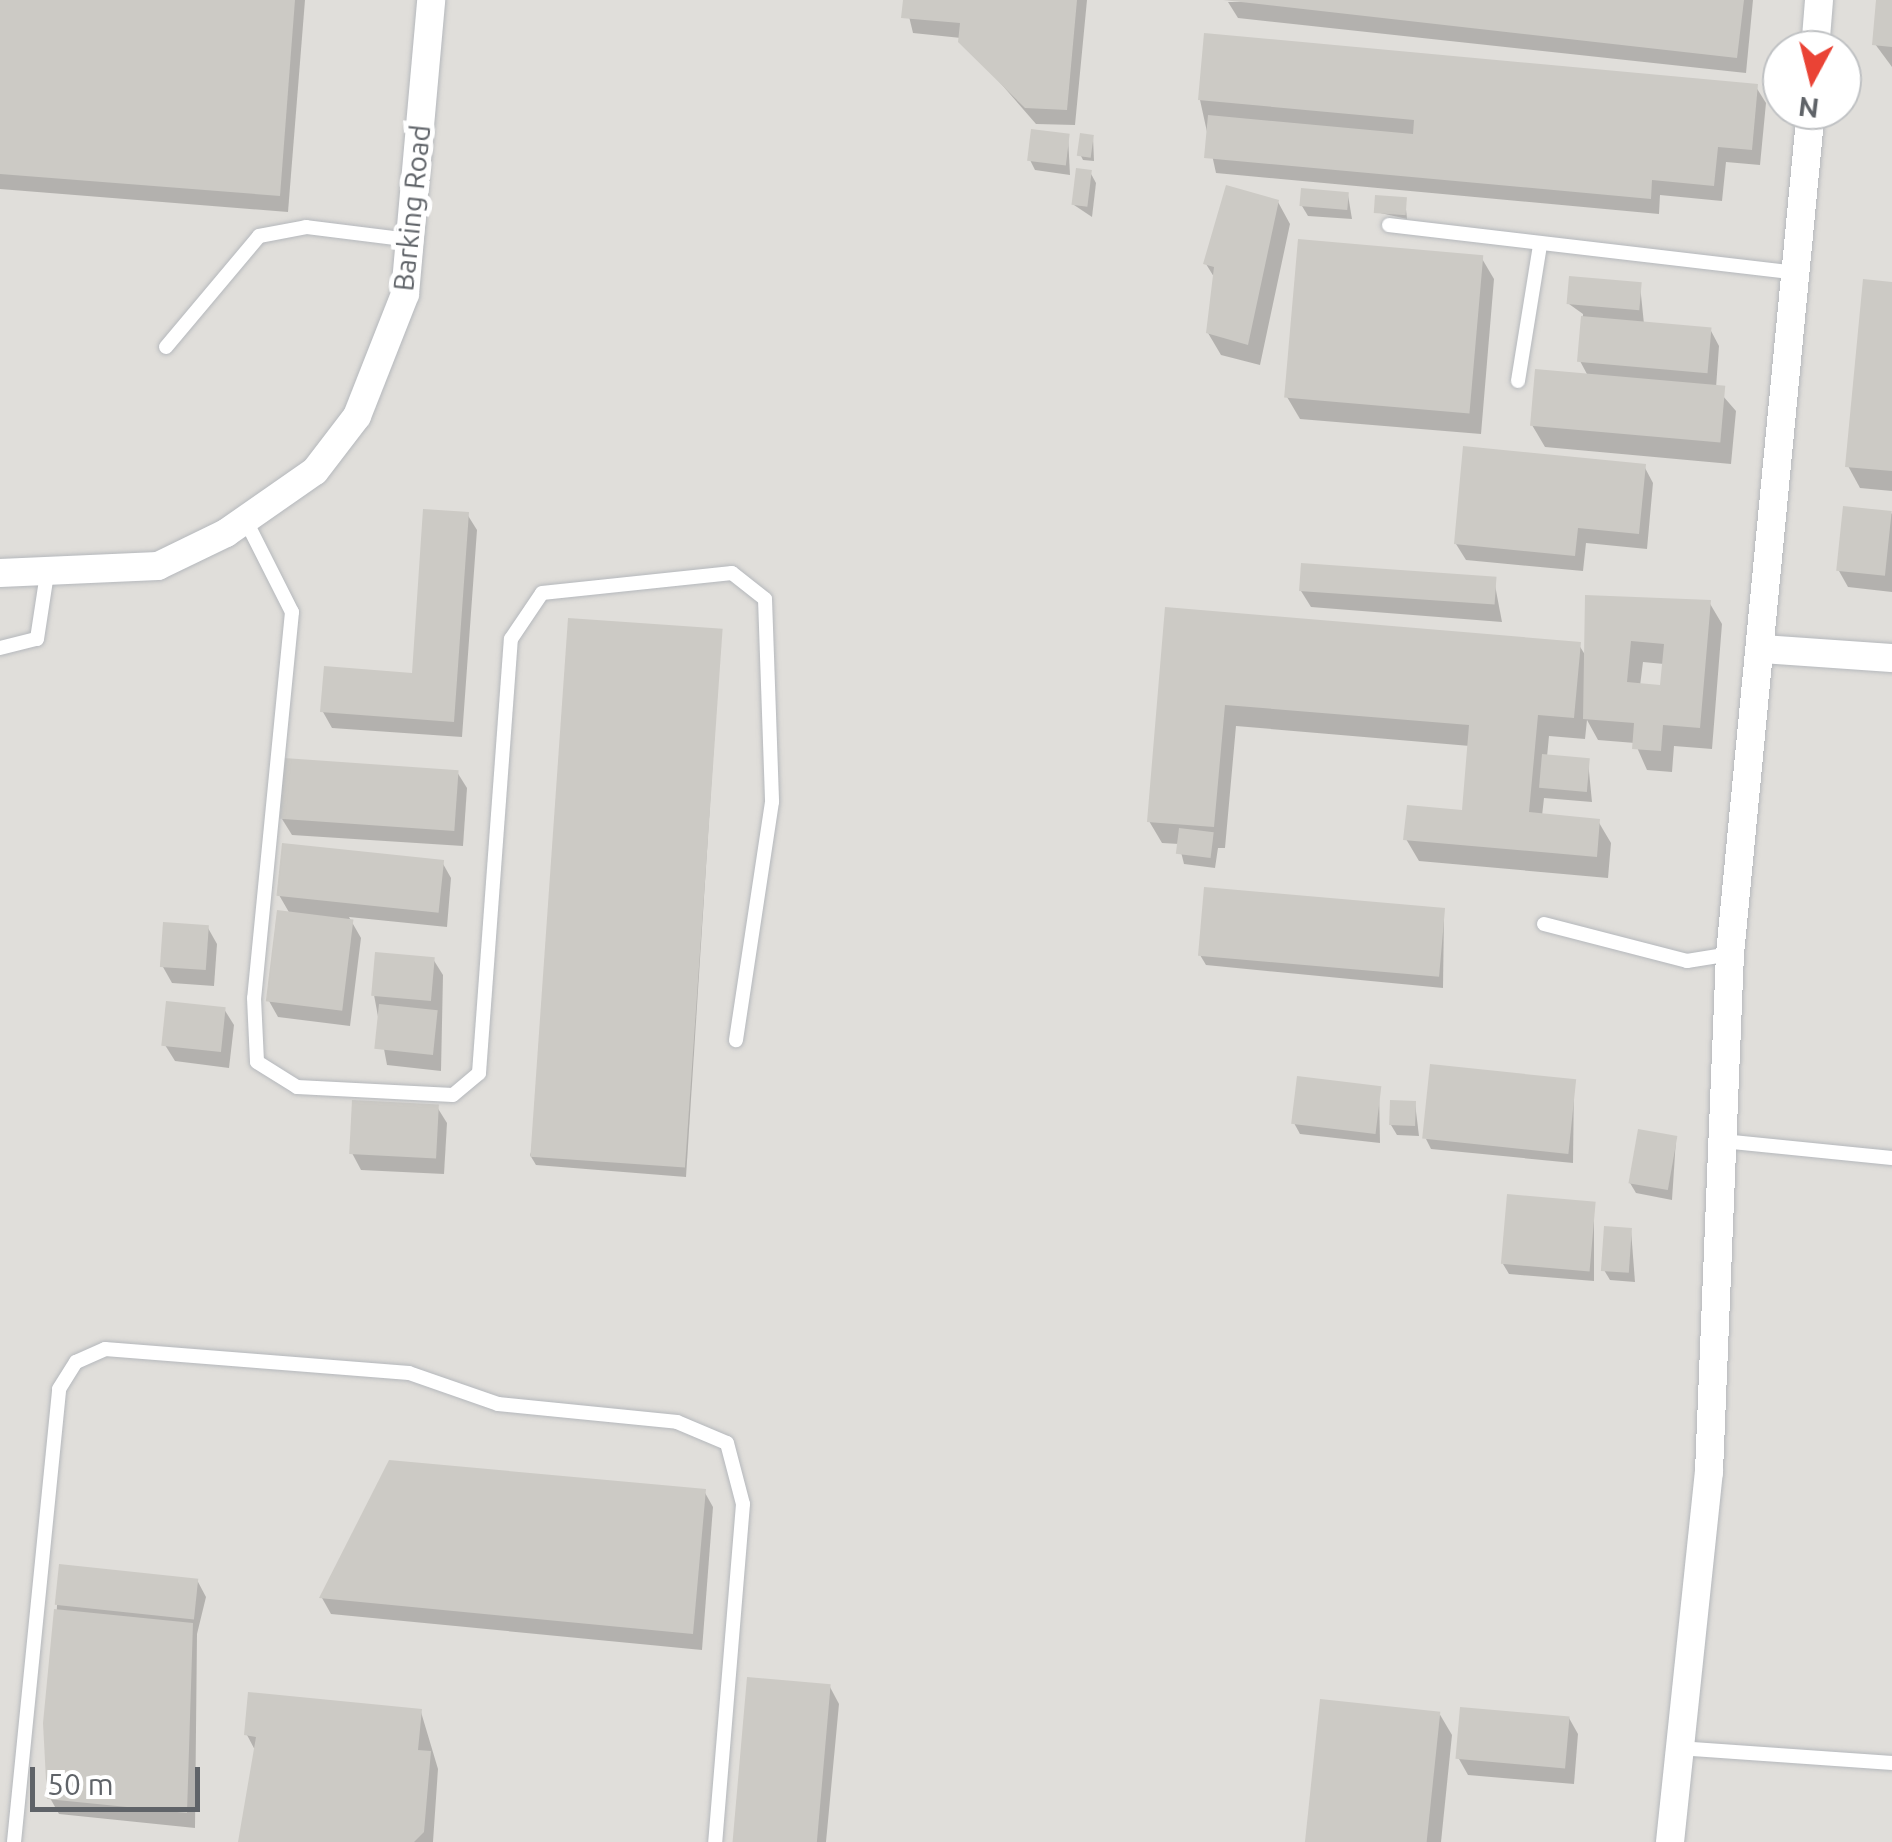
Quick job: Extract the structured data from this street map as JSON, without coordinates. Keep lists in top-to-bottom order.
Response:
{
  "streets": {
    "street": ["Barking Road"]
  },
  "scale_bar": "50 m",
  "north": "bottom"
}
